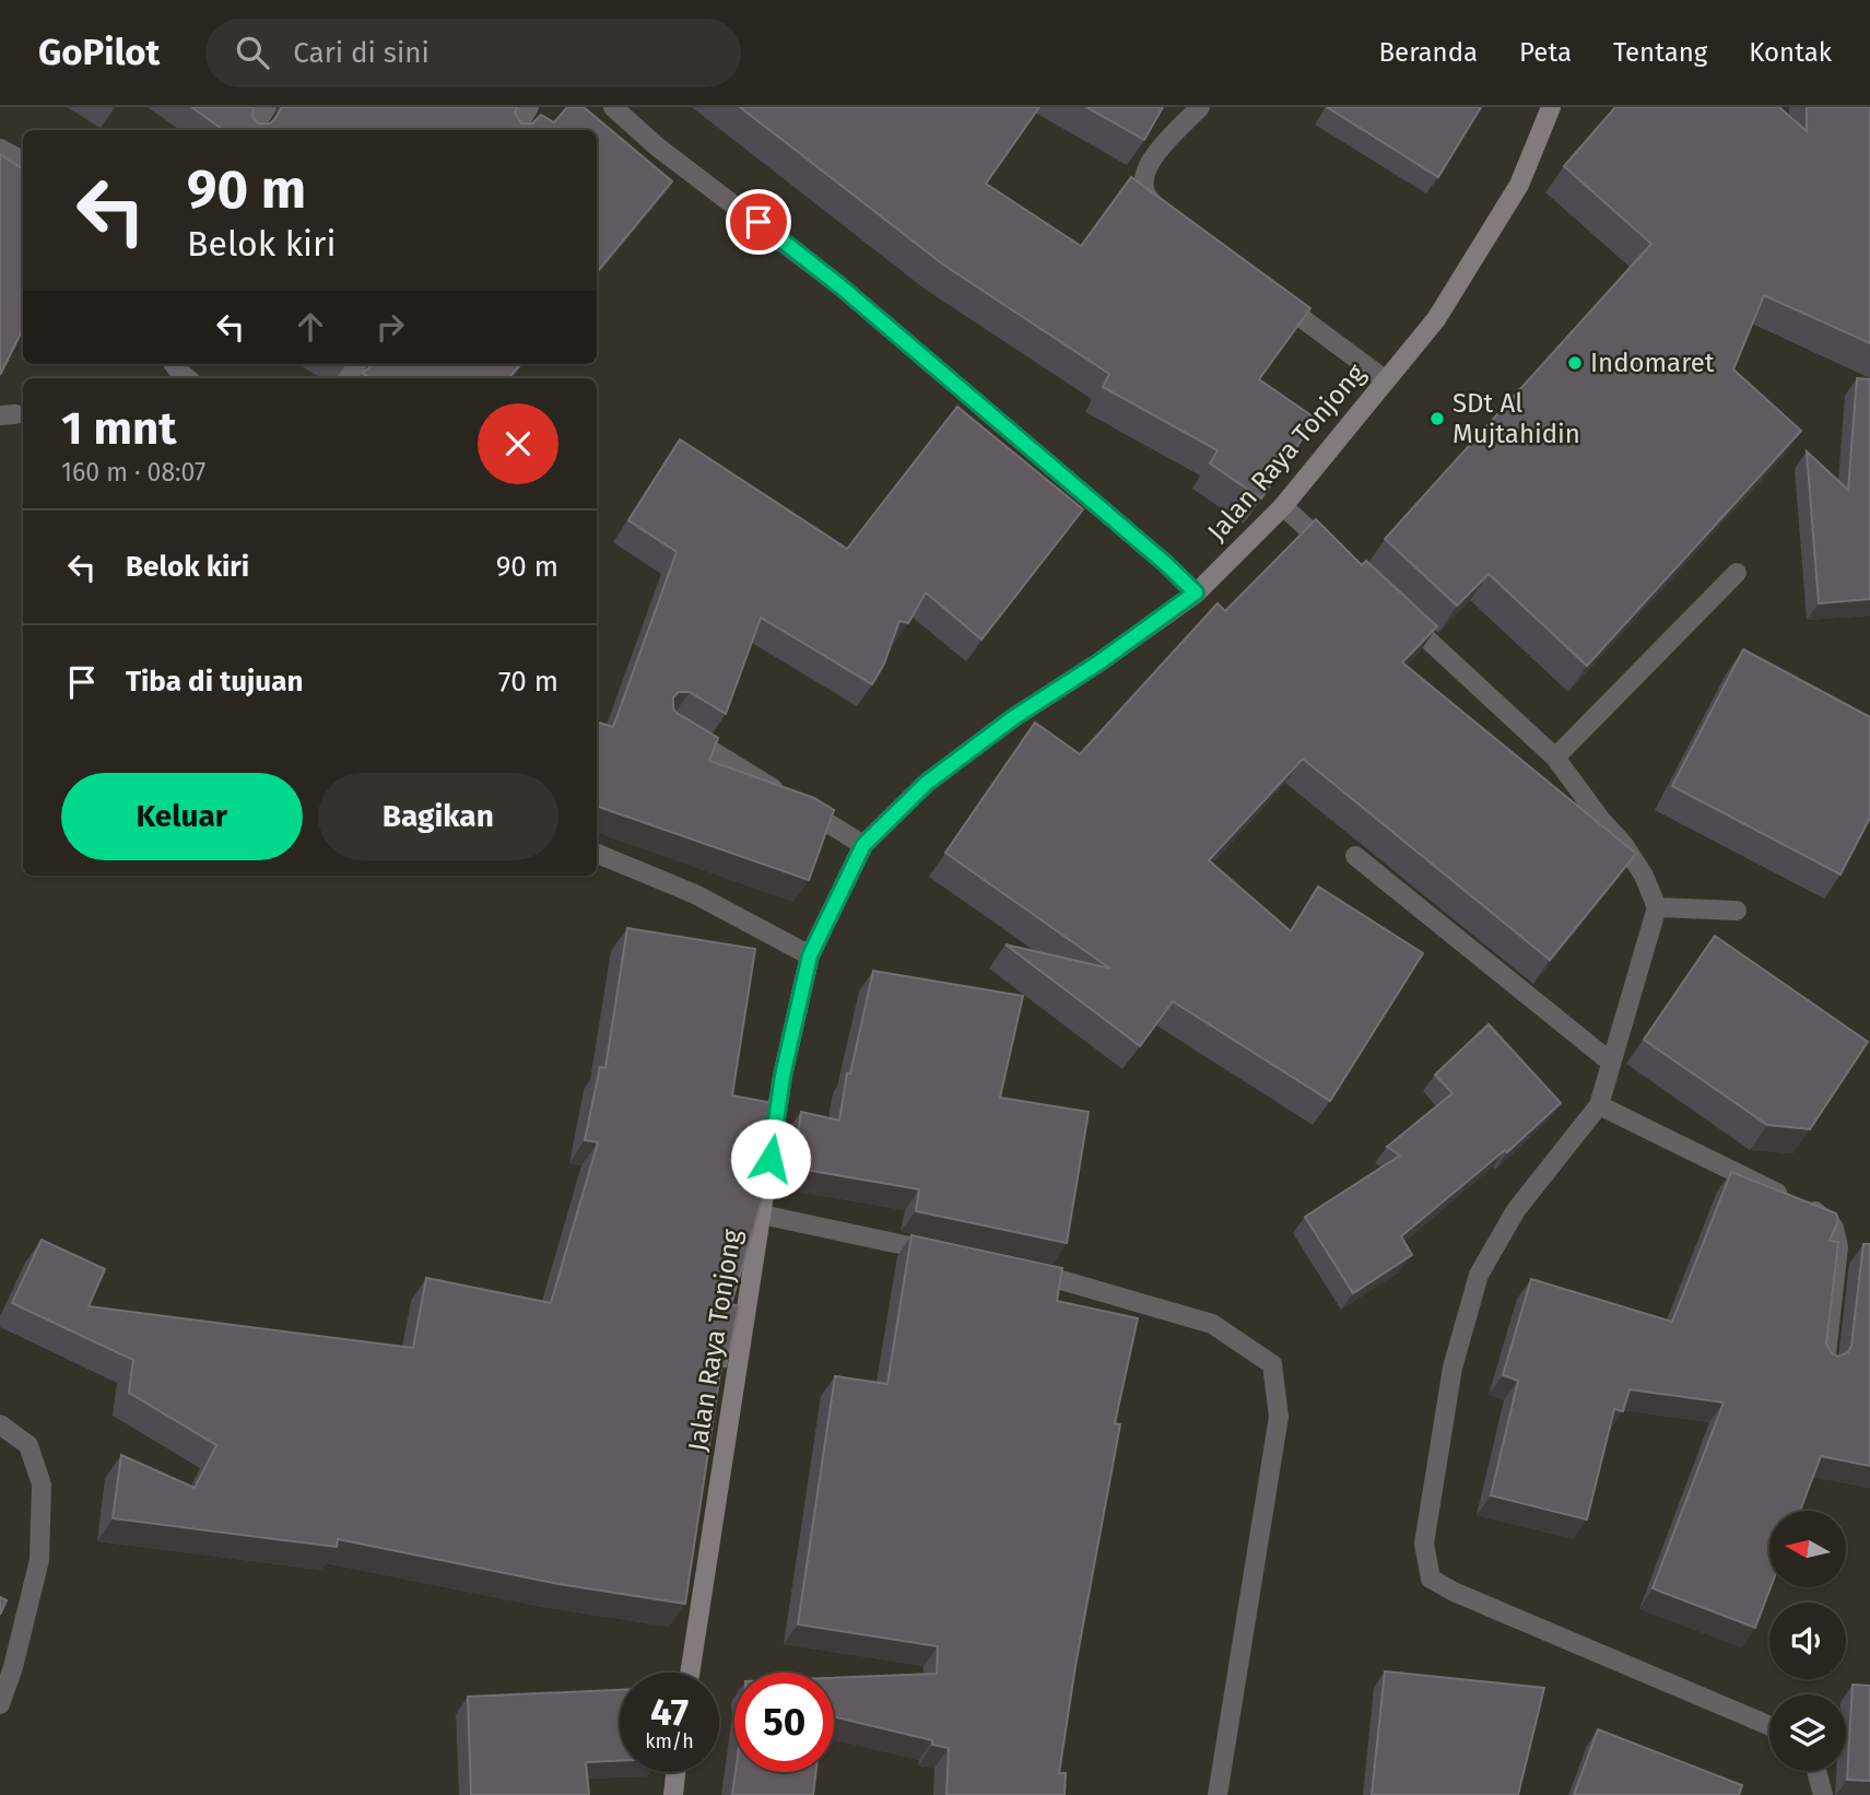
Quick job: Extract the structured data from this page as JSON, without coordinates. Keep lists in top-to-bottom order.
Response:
{
  "streets": {
    "main road": ["Jalan Raya Tonjong"]
  },
  "places": ["Indomaret", "SDt Al Mujtahidin"],
  "north": "left",
  "page": {
    "header": "GoPilot",
    "search": "Cari di sini",
    "nav": [
      "Beranda",
      "Peta",
      "Tentang",
      "Kontak"
    ],
    "turn": ["90 m", "Belok kiri"],
    "heading": ["1 mnt", "160 m · 08:07"],
    "list": [
      {
        "name": "Belok kiri",
        "value": "90 m"
      },
      {
        "name": "Tiba di tujuan",
        "value": "70 m"
      }
    ],
    "buttons": ["Keluar", "Bagikan"],
    "speed": "47 km/h",
    "limit": "50"
  }
}
